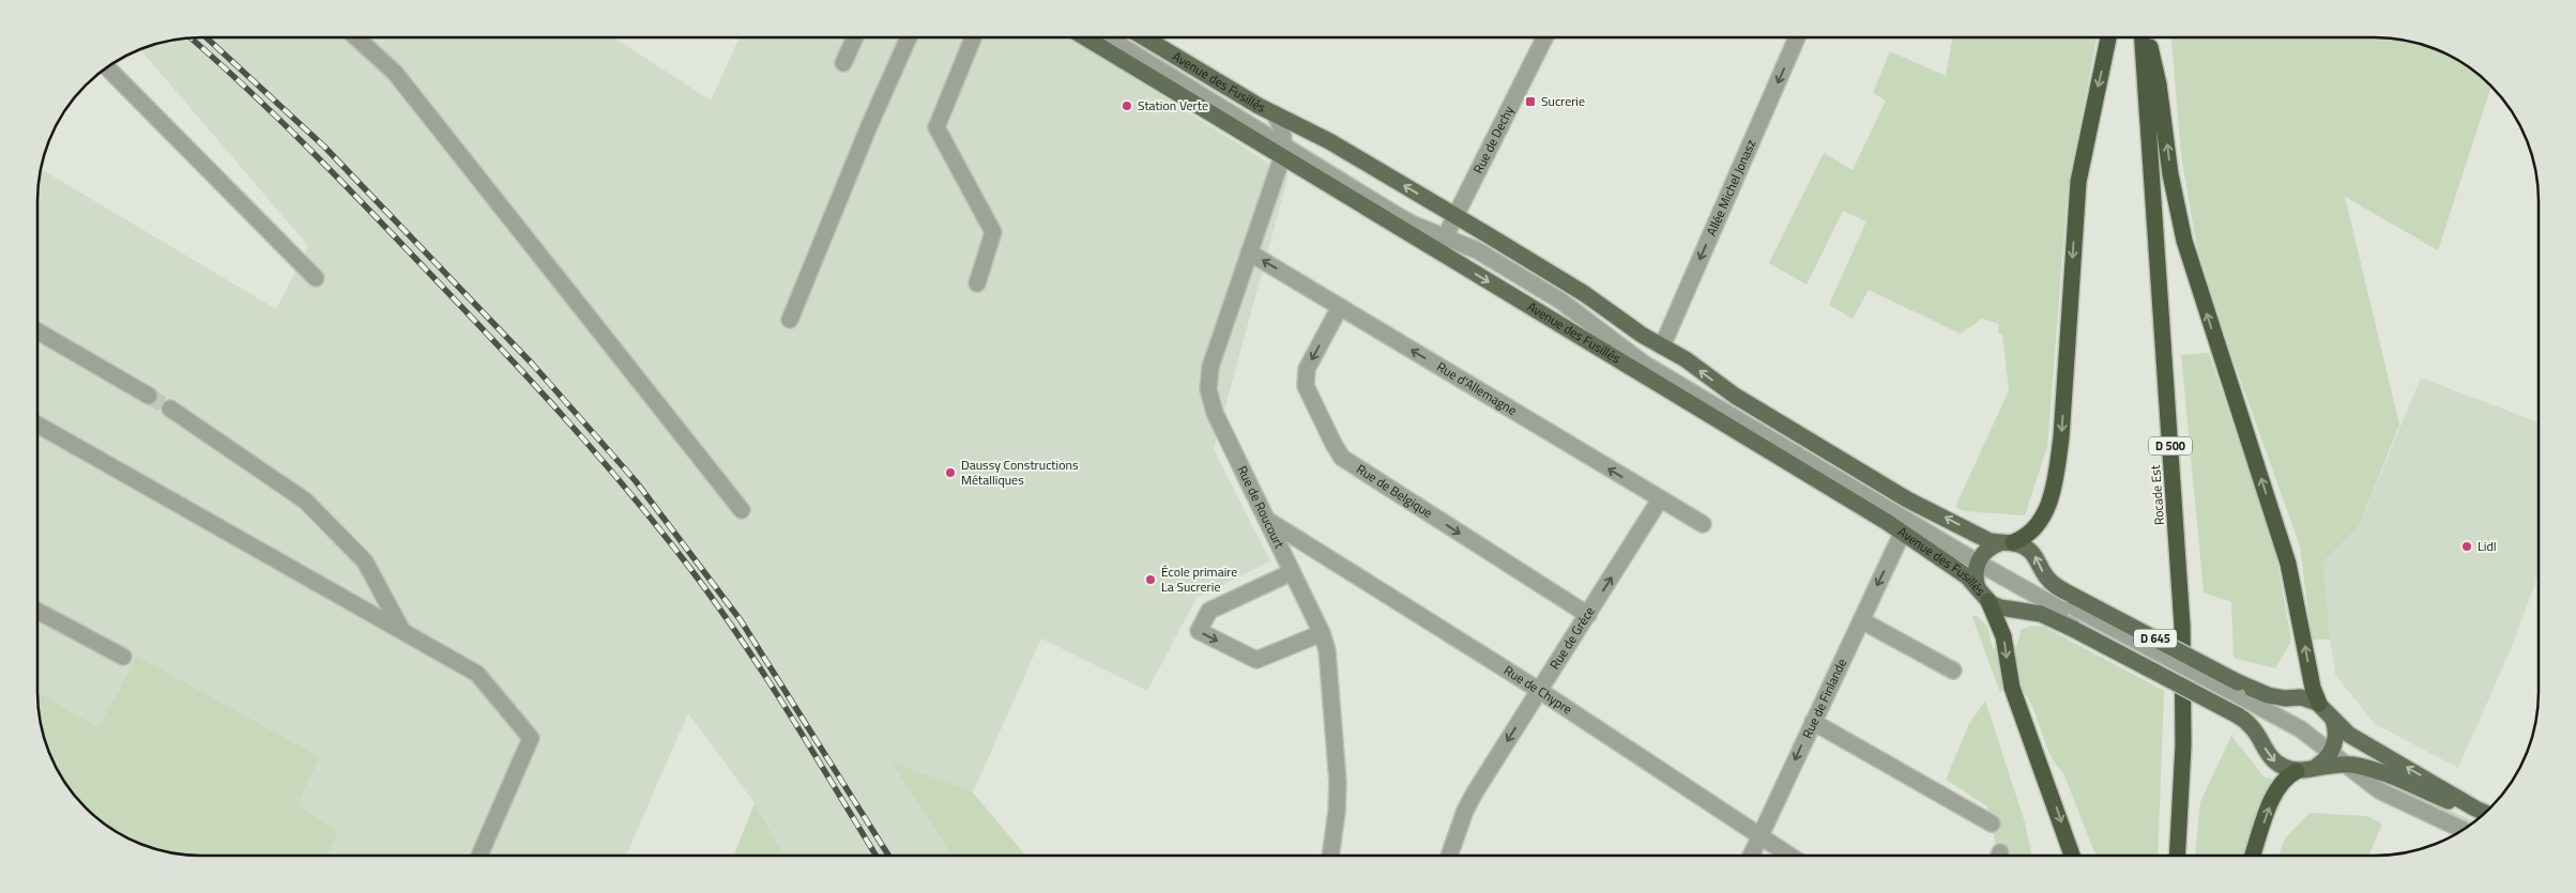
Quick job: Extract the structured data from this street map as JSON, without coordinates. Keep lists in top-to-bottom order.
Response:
{
  "streets": {
    "highway": ["D 500", "Rocade Est"],
    "main road": ["Avenue des Fusillés", "D 645"],
    "street": [
      "Rue de Dechy",
      "Allée Michel Jonasz",
      "Rue d'Allemagne",
      "Rue de Belgique",
      "Rue de Roucourt",
      "Rue de Gréce",
      "Rue de Chypre",
      "Rue de Finlande"
    ]
  },
  "crossings": [
    ["Avenue des Fusillés", "Rue de Dechy"],
    ["Avenue des Fusillés", "Allée Michel Jonasz"],
    ["Avenue des Fusillés", "Rue de Roucourt"],
    ["Avenue des Fusillés", "D 645"],
    ["Avenue des Fusillés", "Rue de Finlande"],
    ["Rue d'Allemagne", "Rue de Belgique"],
    ["Rue d'Allemagne", "Rue de Roucourt"],
    ["Rue d'Allemagne", "Rue de Gréce"],
    ["Rue de Belgique", "Rue de Gréce"],
    ["Rue de Roucourt", "Rue de Chypre"],
    ["Rue de Gréce", "Rue de Chypre"],
    ["Rue de Chypre", "Rue de Finlande"]
  ],
  "one_way": ["Allée Michel Jonasz", "Rue de Belgique", "Rue de Finlande"],
  "places": {
    "transit": ["Sucrerie"],
    "other": [
      "Station Verte",
      "Daussy Constructions Métalliques",
      "Lidl",
      "École primaire La Sucrerie"
    ]
  }
}
